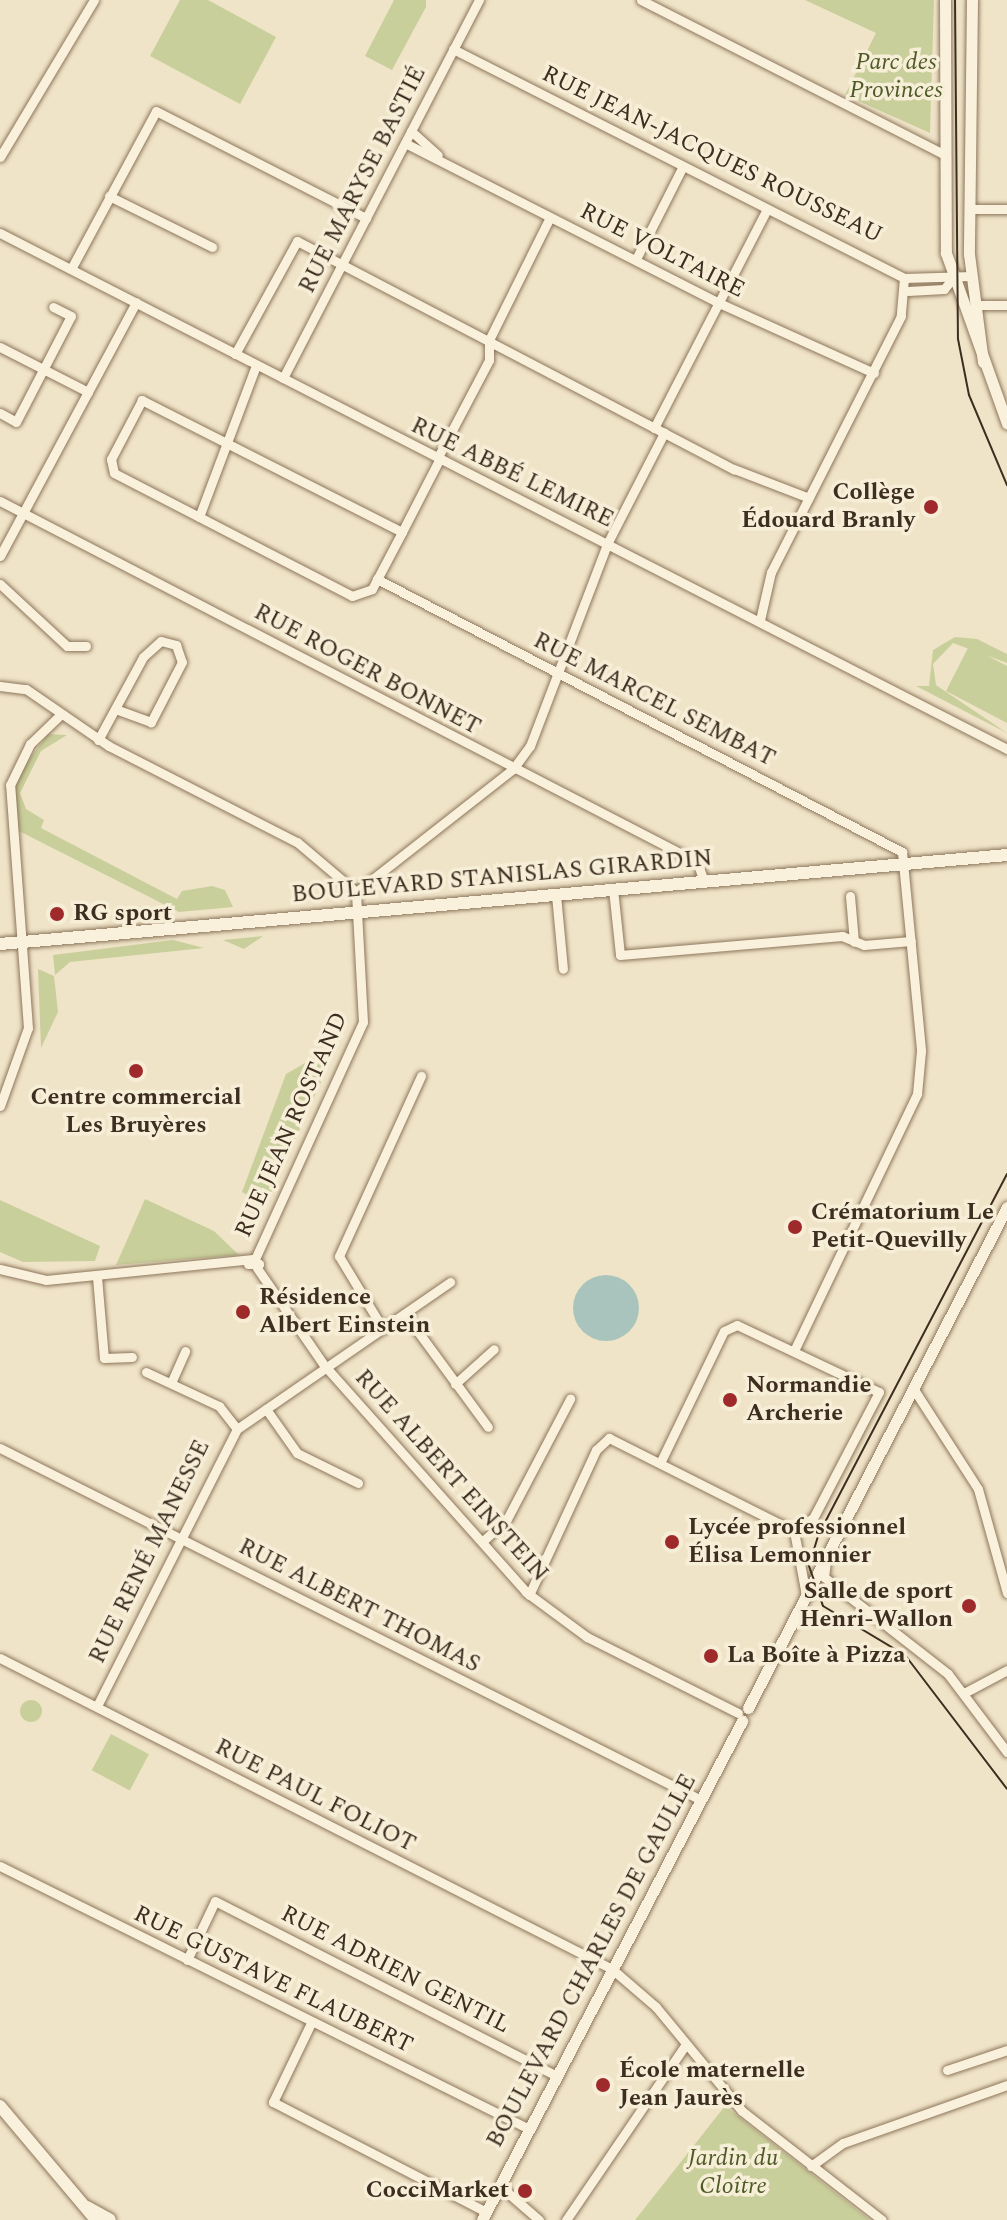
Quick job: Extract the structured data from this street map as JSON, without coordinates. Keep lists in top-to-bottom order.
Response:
{
  "streets": {
    "main road": ["BOULEVARD STANISLAS GIRARDIN"],
    "street": [
      "RUE JEAN-JACQUES ROUSSEAU",
      "RUE MARYSE BASTIÉ",
      "RUE VOLTAIRE",
      "RUE ABBÉ LEMIRE",
      "RUE ROGER BONNET",
      "RUE MARCEL SEMBAT",
      "RUE JEAN ROSTAND",
      "RUE ALBERT EINSTEIN",
      "RUE RENÉ MANESSE",
      "RUE ALBERT THOMAS",
      "RUE PAUL FOLIOT",
      "BOULEVARD CHARLES DE GAULLE",
      "RUE ADRIEN GENTIL",
      "RUE GUSTAVE FLAUBERT"
    ]
  },
  "crossings": [
    ["RUE JEAN-JACQUES ROUSSEAU", "RUE MARYSE BASTIÉ"],
    ["RUE MARYSE BASTIÉ", "RUE VOLTAIRE"],
    ["RUE MARYSE BASTIÉ", "RUE ABBÉ LEMIRE"],
    ["RUE ROGER BONNET", "BOULEVARD STANISLAS GIRARDIN"],
    ["RUE MARCEL SEMBAT", "BOULEVARD STANISLAS GIRARDIN"],
    ["BOULEVARD STANISLAS GIRARDIN", "RUE JEAN ROSTAND"],
    ["RUE JEAN ROSTAND", "RUE ALBERT EINSTEIN"],
    ["RUE ALBERT EINSTEIN", "RUE RENÉ MANESSE"],
    ["RUE ALBERT EINSTEIN", "BOULEVARD CHARLES DE GAULLE"],
    ["RUE RENÉ MANESSE", "RUE ALBERT THOMAS"],
    ["RUE RENÉ MANESSE", "RUE PAUL FOLIOT"],
    ["RUE ALBERT THOMAS", "BOULEVARD CHARLES DE GAULLE"],
    ["RUE PAUL FOLIOT", "BOULEVARD CHARLES DE GAULLE"],
    ["BOULEVARD CHARLES DE GAULLE", "RUE ADRIEN GENTIL"],
    ["BOULEVARD CHARLES DE GAULLE", "RUE GUSTAVE FLAUBERT"],
    ["RUE ADRIEN GENTIL", "RUE GUSTAVE FLAUBERT"]
  ],
  "parks": ["Parc des Provinces", "Jardin du Cloître"],
  "places": [
    "Collège Édouard Branly",
    "RG sport",
    "Centre commercial Les Bruyères",
    "Crématorium Le Petit-Quevilly",
    "Résidence Albert Einstein",
    "Normandie Archerie",
    "Lycée professionnel Élisa Lemonnier",
    "Salle de sport Henri-Wallon",
    "La Boîte à Pizza",
    "École maternelle Jean Jaurès",
    "CocciMarket"
  ]
}
